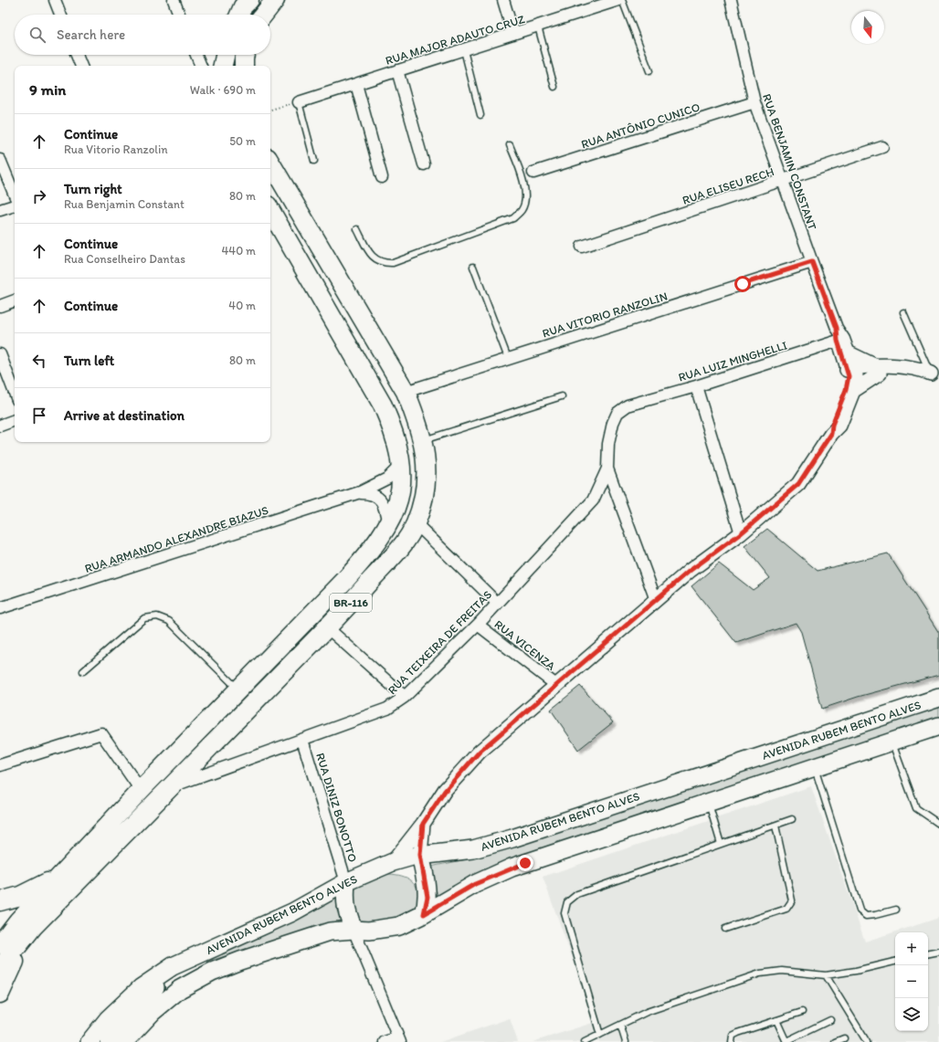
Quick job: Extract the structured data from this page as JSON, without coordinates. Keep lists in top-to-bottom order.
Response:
{
  "streets": {
    "highway": ["BR-116"],
    "main road": ["AVENIDA RUBEM BENTO ALVES"],
    "street": [
      "RUA MAJOR ADAUTO CRUZ",
      "RUA ANTÔNIO CUNICO",
      "RUA BENJAMIN CONSTANT",
      "RUA ELISEU RECH",
      "RUA VITORIO RANZOLIN",
      "RUA LUIZ MINGHELLI",
      "RUA ARMANDO ALEXANDRE BIAZUS",
      "RUA TEIXEIRA DE FREITAS",
      "RUA VICENZA",
      "RUA DINIZ BONOTTO"
    ]
  },
  "crossings": [
    ["RUA ANTÔNIO CUNICO", "RUA BENJAMIN CONSTANT"],
    ["RUA BENJAMIN CONSTANT", "RUA ELISEU RECH"],
    ["RUA BENJAMIN CONSTANT", "RUA VITORIO RANZOLIN"],
    ["RUA BENJAMIN CONSTANT", "RUA LUIZ MINGHELLI"],
    ["RUA VITORIO RANZOLIN", "BR-116"],
    ["RUA LUIZ MINGHELLI", "RUA TEIXEIRA DE FREITAS"],
    ["RUA ARMANDO ALEXANDRE BIAZUS", "BR-116"],
    ["BR-116", "RUA TEIXEIRA DE FREITAS"],
    ["RUA TEIXEIRA DE FREITAS", "RUA VICENZA"],
    ["RUA TEIXEIRA DE FREITAS", "RUA DINIZ BONOTTO"],
    ["AVENIDA RUBEM BENTO ALVES", "RUA DINIZ BONOTTO"]
  ],
  "north": "bottom",
  "page": {
    "search": "Search here",
    "heading": ["9 min", "Walk · 690 m"],
    "list": [
      ["Continue", "Rua Vitorio Ranzolin", "50 m"],
      ["Turn right", "Rua Benjamin Constant", "80 m"],
      ["Continue", "Rua Conselheiro Dantas", "440 m"],
      ["Continue", "40 m"],
      ["Turn left", "80 m"],
      "Arrive at destination"
    ],
    "map_buttons": ["+", "−"]
  }
}
